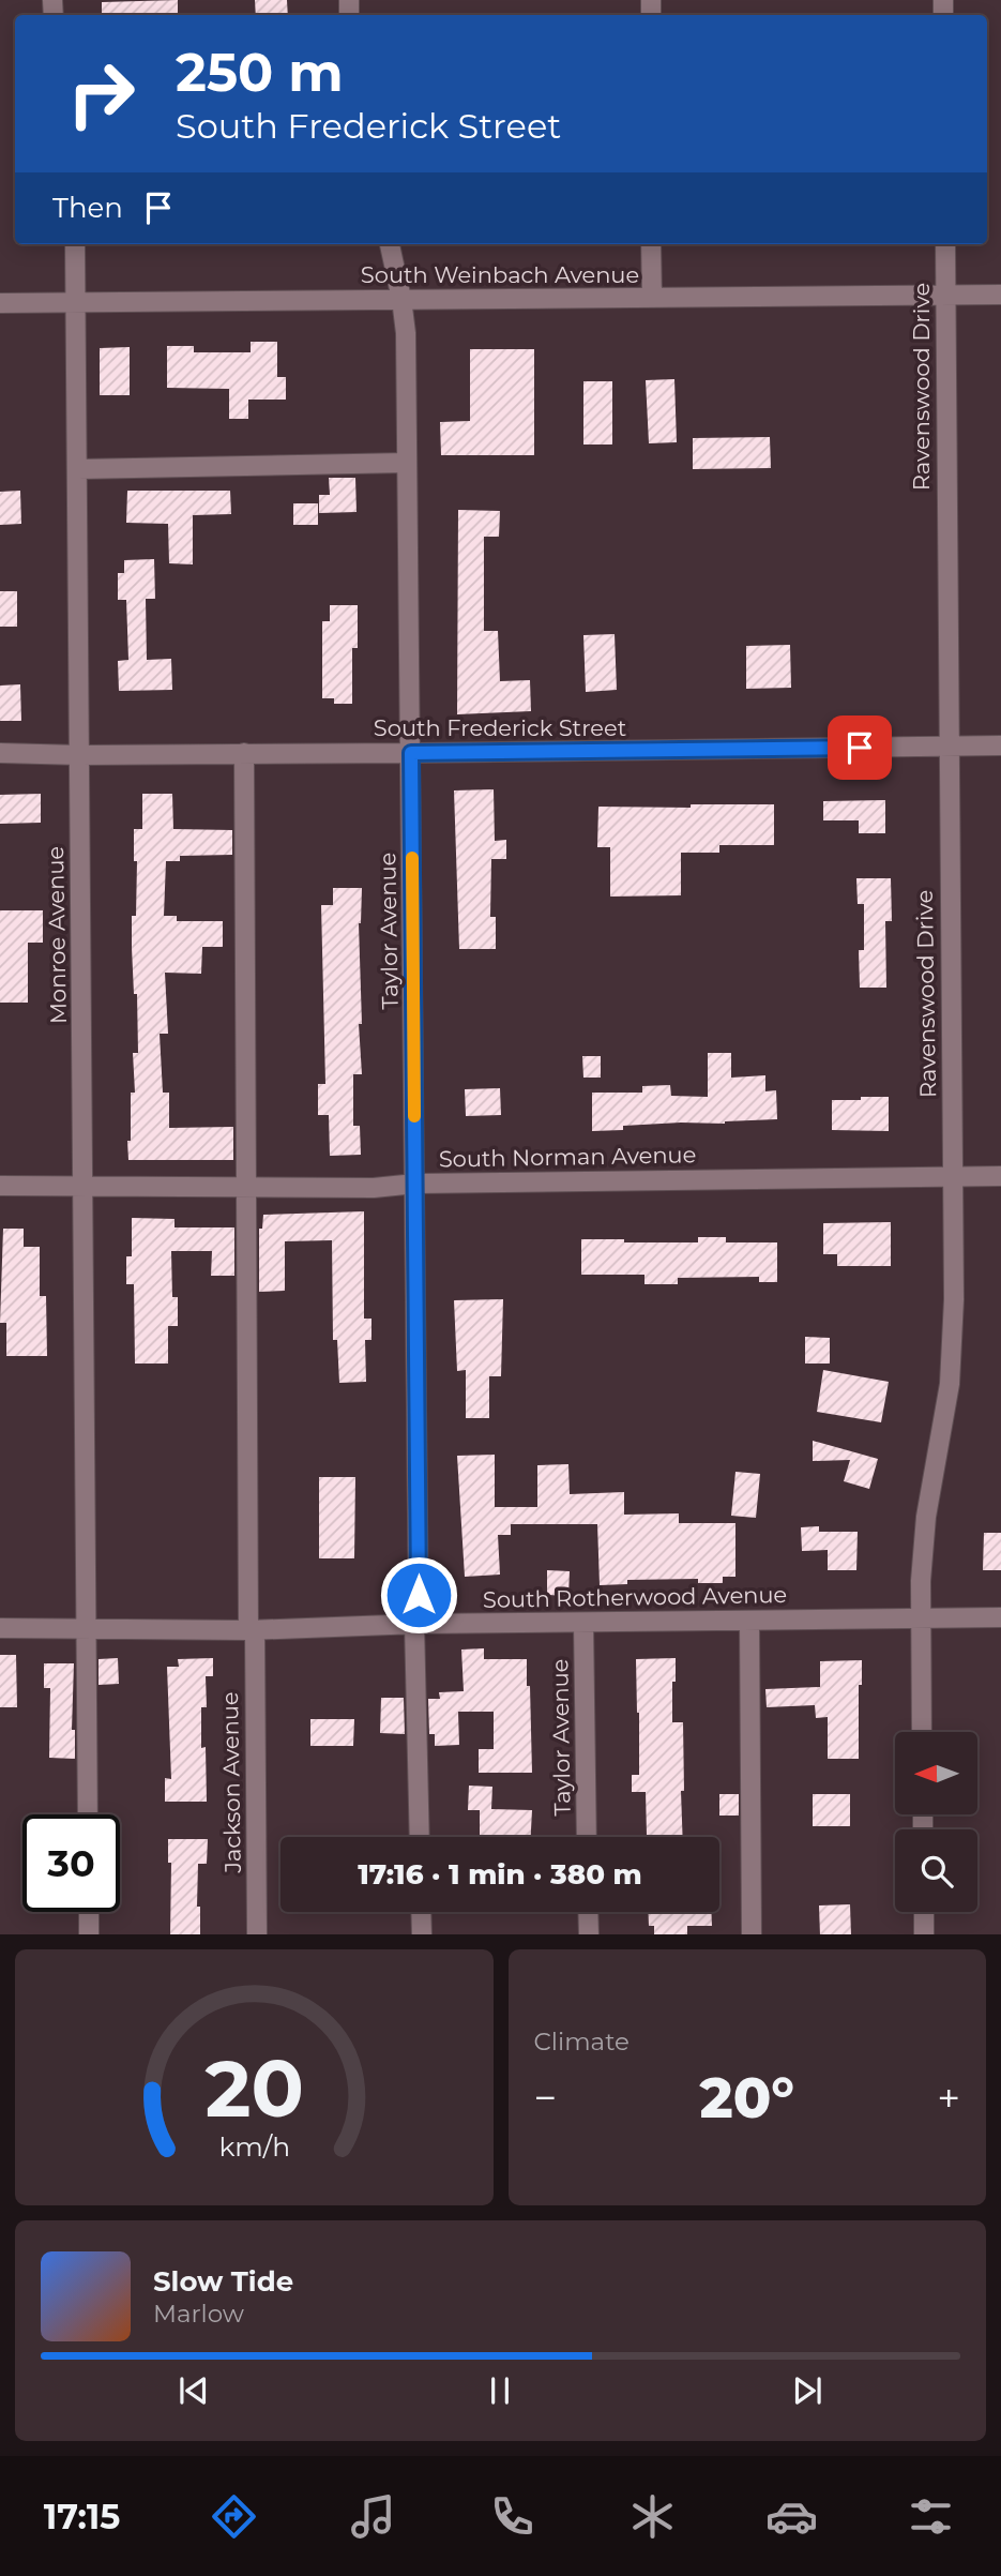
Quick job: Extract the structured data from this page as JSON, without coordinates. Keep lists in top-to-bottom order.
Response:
{
  "streets": {
    "street": [
      "South Weinbach Avenue",
      "Ravenswood Drive",
      "South Frederick Street",
      "Taylor Avenue",
      "Monroe Avenue",
      "South Norman Avenue",
      "South Rotherwood Avenue",
      "Jackson Avenue"
    ]
  },
  "crossings": [
    ["South Weinbach Avenue", "Ravenswood Drive"],
    ["South Weinbach Avenue", "Taylor Avenue"],
    ["South Weinbach Avenue", "Monroe Avenue"],
    ["Ravenswood Drive", "South Frederick Street"],
    ["Ravenswood Drive", "South Norman Avenue"],
    ["Ravenswood Drive", "South Rotherwood Avenue"],
    ["South Frederick Street", "Taylor Avenue"],
    ["South Frederick Street", "Monroe Avenue"],
    ["South Frederick Street", "Jackson Avenue"],
    ["Taylor Avenue", "South Norman Avenue"],
    ["Taylor Avenue", "South Rotherwood Avenue"],
    ["Monroe Avenue", "South Norman Avenue"],
    ["Monroe Avenue", "South Rotherwood Avenue"],
    ["South Norman Avenue", "Jackson Avenue"],
    ["South Rotherwood Avenue", "Jackson Avenue"]
  ],
  "north": "left",
  "page": {
    "turn": ["250 m", "South Frederick Street"],
    "then": "Then",
    "limit": "30",
    "trip": "17:16 · 1 min · 380 m",
    "tile": "Climate",
    "heat": ["−", "20°", "+"],
    "song": ["Slow Tide", "Marlow"],
    "tabs": "17:15",
    "gauge": ["20", "km/h"]
  }
}
